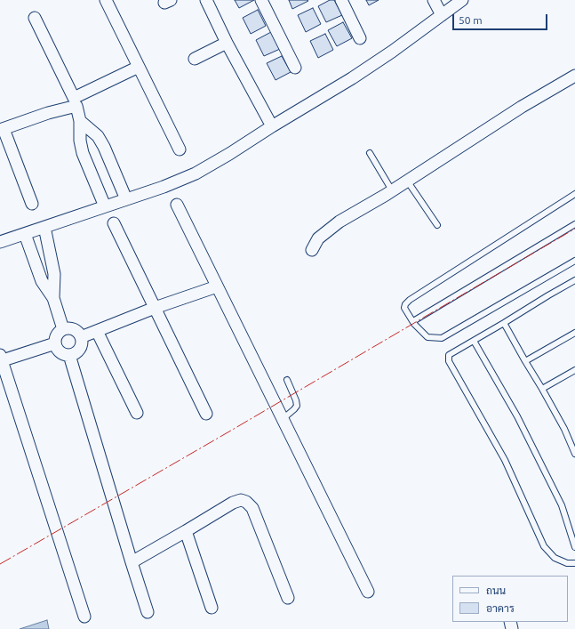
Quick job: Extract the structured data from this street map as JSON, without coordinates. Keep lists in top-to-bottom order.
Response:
{
  "legend": ["ถนน", "อาคาร"],
  "scale_bar": "50 m"
}
